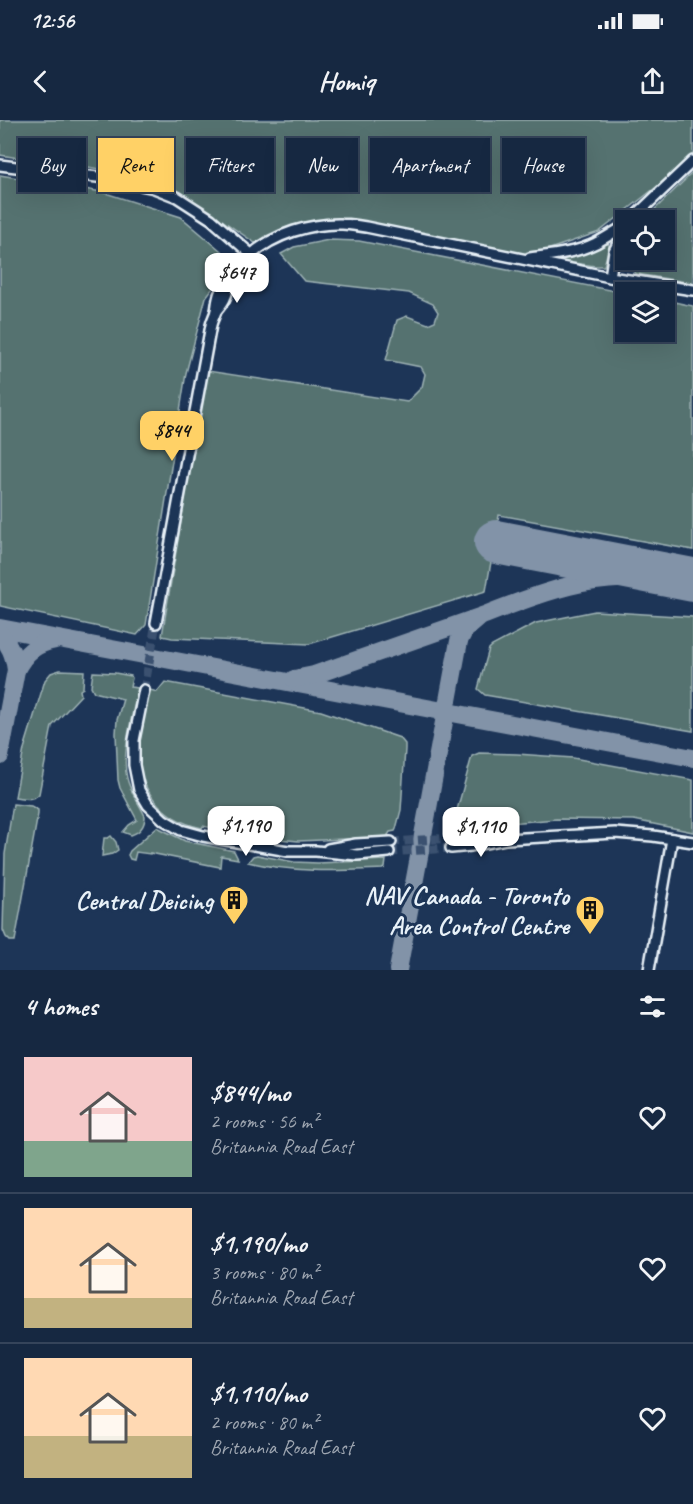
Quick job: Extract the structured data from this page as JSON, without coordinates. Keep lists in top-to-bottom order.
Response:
{
  "places": {
    "building": ["Central Deicing", "NAV Canada - Toronto Area Control Centre"]
  },
  "page": {
    "status": "12:56",
    "header": "Homiq",
    "chip": [
      "Buy",
      "Rent",
      "Filters",
      "New",
      "Apartment",
      "House"
    ],
    "price": [
      "$647",
      "$844",
      "$1,190",
      "$1,110"
    ],
    "heading": "4 homes",
    "list": [
      {
        "name": "$844/mo",
        "note": "2 rooms · 56 m² · Britannia Road East"
      },
      {
        "name": "$1,190/mo",
        "note": "3 rooms · 80 m² · Britannia Road East"
      },
      {
        "name": "$1,110/mo",
        "note": "2 rooms · 80 m² · Britannia Road East"
      }
    ]
  }
}
